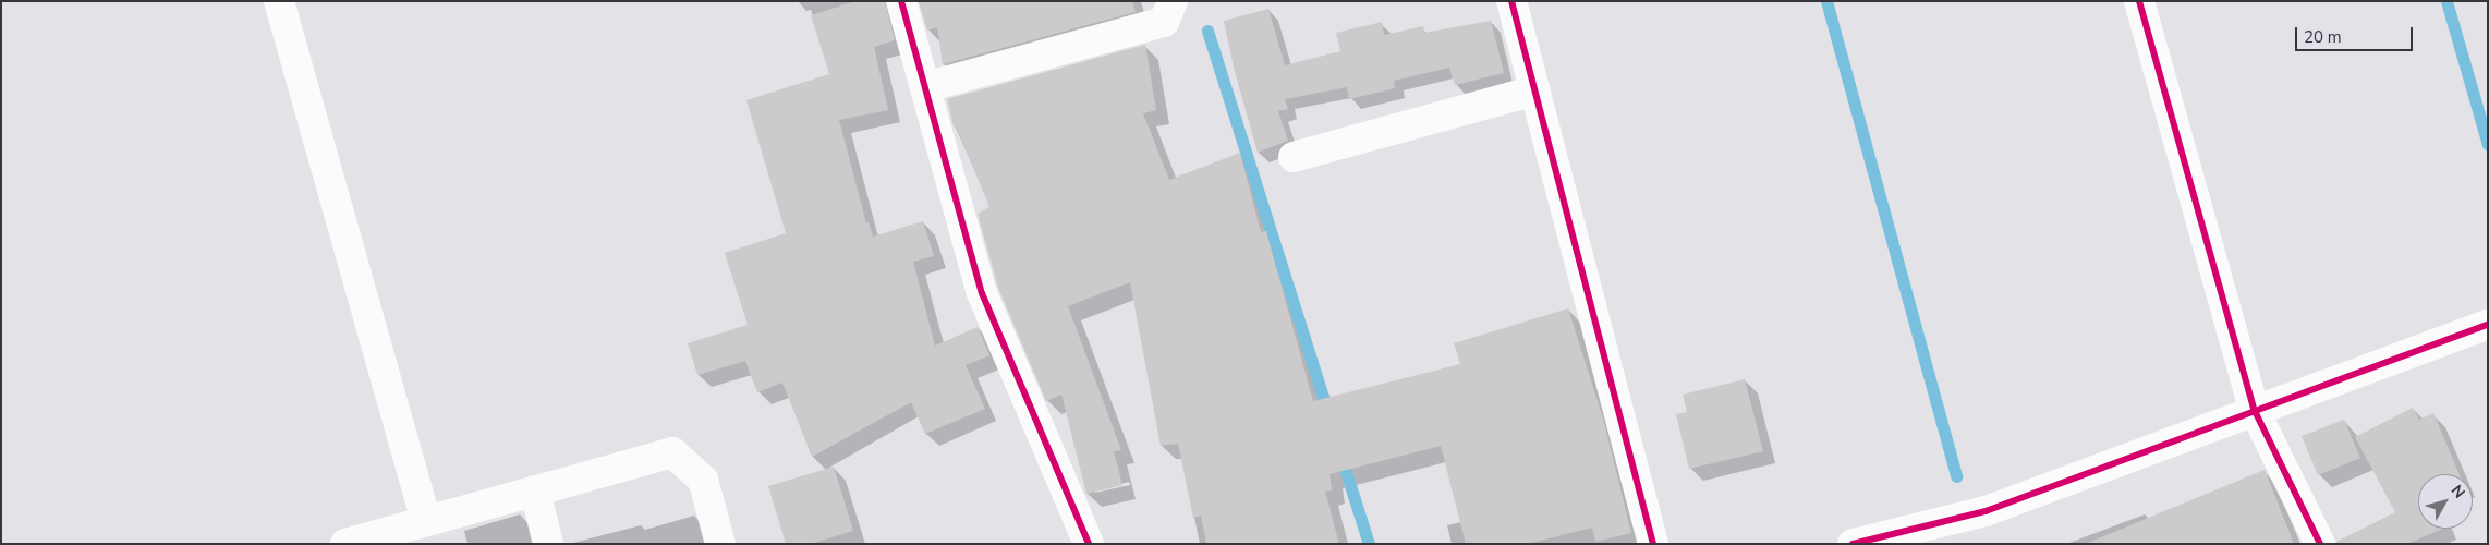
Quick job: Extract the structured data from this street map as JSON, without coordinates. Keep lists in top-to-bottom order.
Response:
{
  "scale_bar": "20 m",
  "north": "top right"
}
